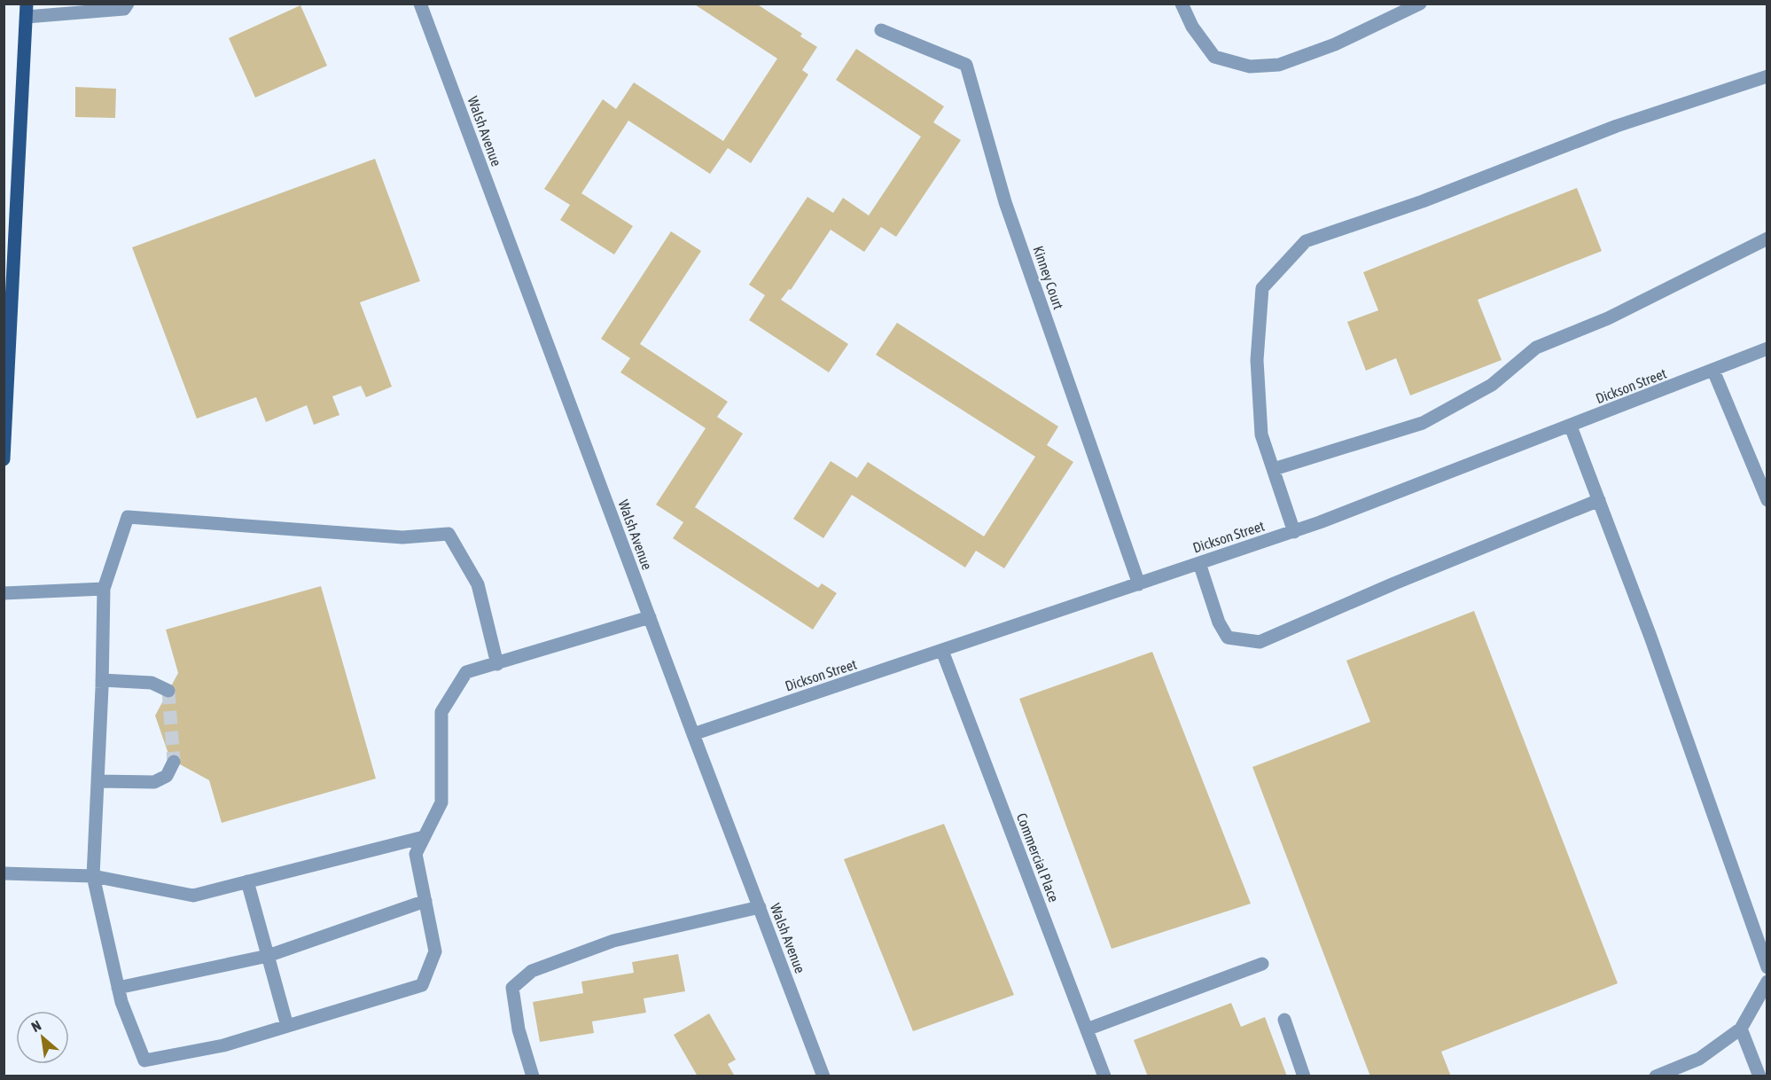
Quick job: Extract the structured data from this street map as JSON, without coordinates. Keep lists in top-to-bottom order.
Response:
{
  "streets": {
    "street": [
      "Walsh Avenue",
      "Kinney Court",
      "Dickson Street",
      "Commercial Place"
    ]
  },
  "crossings": [
    ["Walsh Avenue", "Dickson Street"],
    ["Kinney Court", "Dickson Street"],
    ["Dickson Street", "Commercial Place"]
  ],
  "north": "top left"
}
